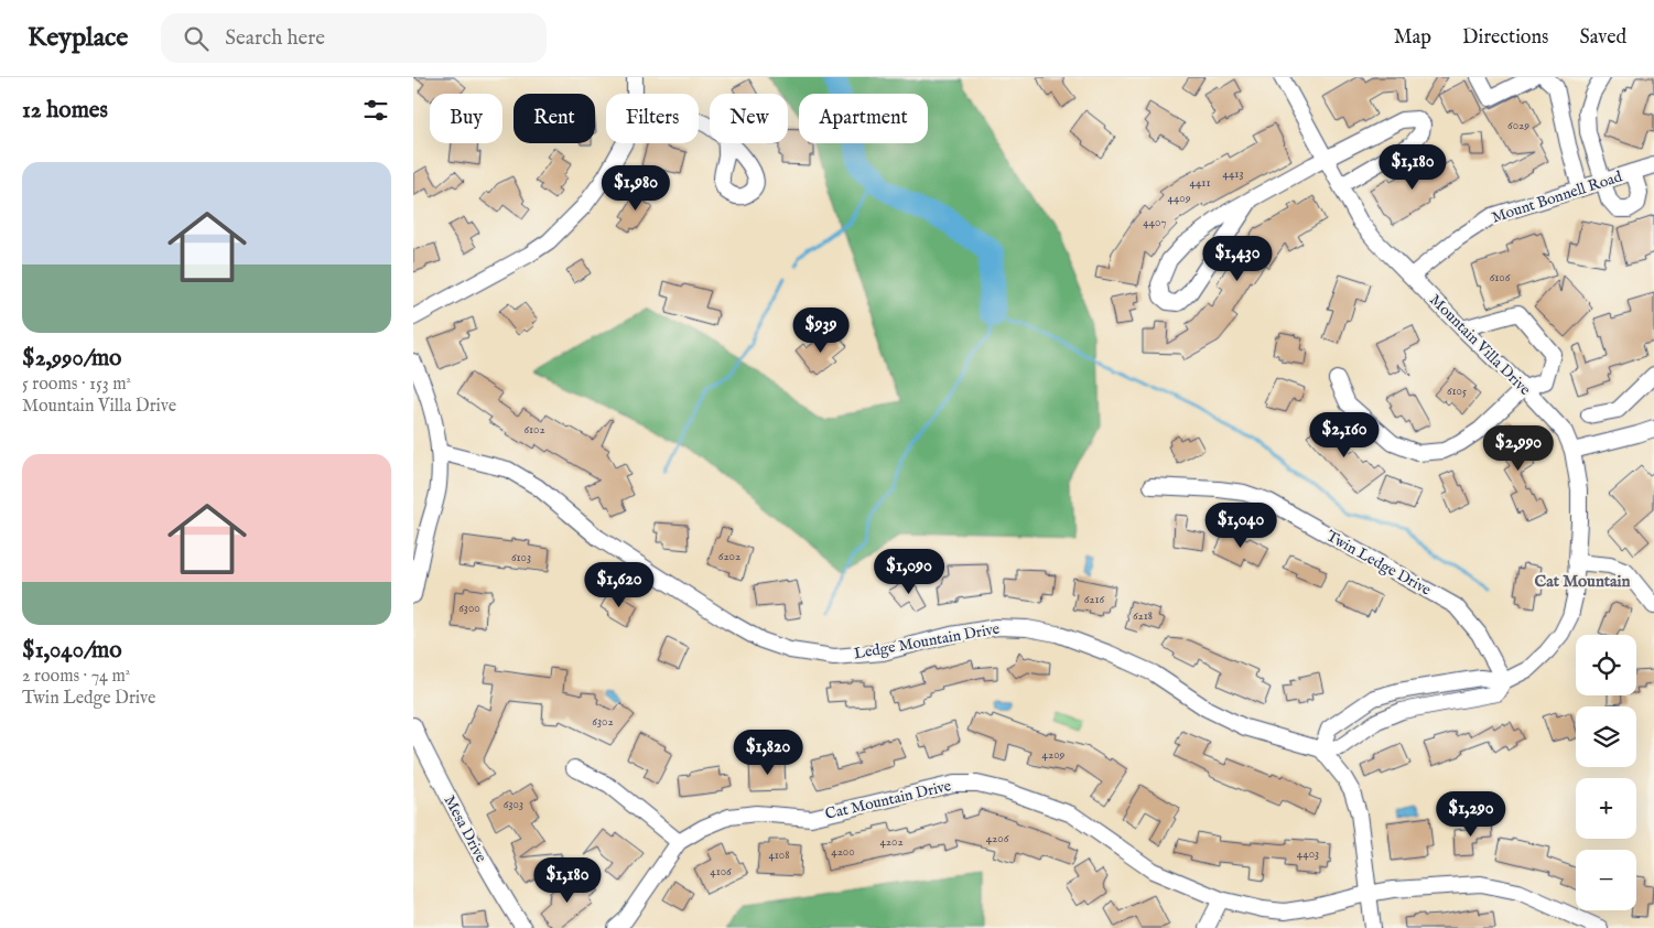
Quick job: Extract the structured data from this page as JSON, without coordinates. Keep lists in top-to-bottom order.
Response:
{
  "streets": {
    "street": [
      "Mount Bonnell Road",
      "Mountain Villa Drive",
      "Twin Ledge Drive",
      "Ledge Mountain Drive",
      "Cat Mountain Drive",
      "Mesa Drive"
    ]
  },
  "crossings": [
    ["Mount Bonnell Road", "Mountain Villa Drive"],
    ["Mountain Villa Drive", "Twin Ledge Drive"],
    ["Mountain Villa Drive", "Ledge Mountain Drive"]
  ],
  "districts": ["Cat Mountain"],
  "house_numbers": [
    "6029",
    "4413",
    "4411",
    "4409",
    "4407",
    "6106",
    "6105",
    "6102",
    "6202",
    "6103",
    "6216",
    "6300",
    "6218",
    "6302",
    "4209",
    "6303",
    "4206",
    "4202",
    "4200",
    "4403",
    "4108",
    "4106"
  ],
  "page": {
    "header": "Keyplace",
    "search": "Search here",
    "nav": ["Map", "Directions", "Saved"],
    "heading": "12 homes",
    "chip": [
      "Buy",
      "Rent",
      "Filters",
      "New",
      "Apartment"
    ],
    "list": [
      {
        "name": "$2,990/mo",
        "note": "5 rooms · 153 m² · Mountain Villa Drive"
      },
      {
        "name": "$1,040/mo",
        "note": "2 rooms · 74 m² · Twin Ledge Drive"
      }
    ],
    "price": [
      "$1,180",
      "$1,980",
      "$1,430",
      "$939",
      "$2,160",
      "$2,990",
      "$1,040",
      "$1,090",
      "$1,620",
      "$1,820",
      "$1,290",
      "$1,180"
    ],
    "map_buttons": ["+", "−"]
  }
}
